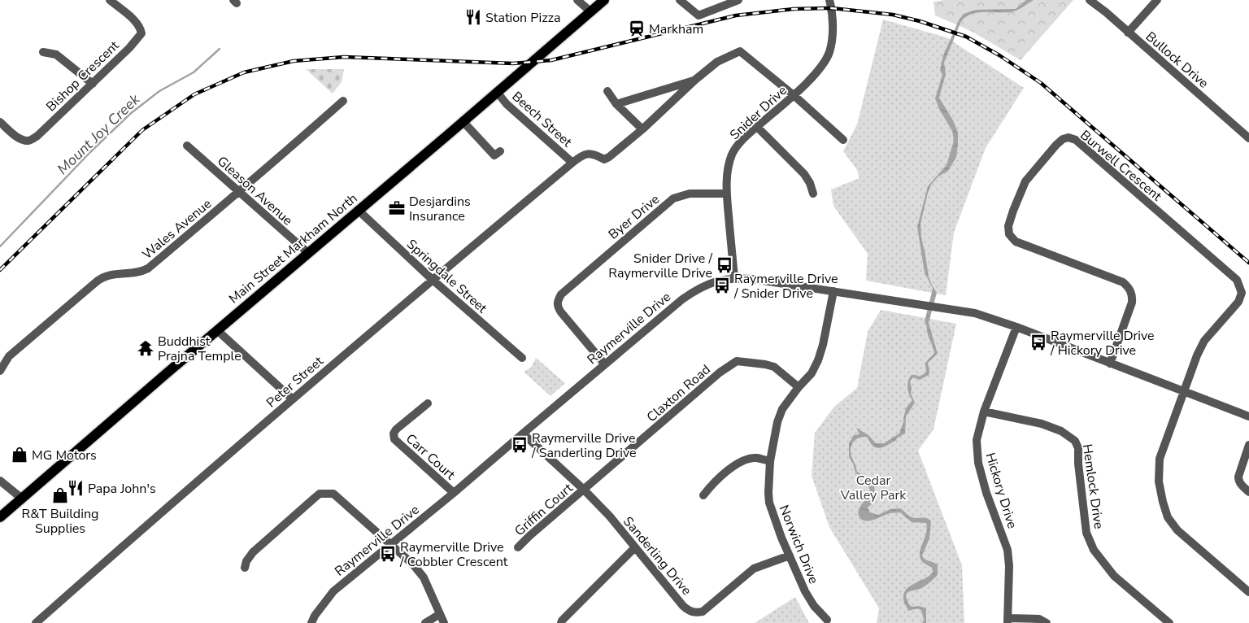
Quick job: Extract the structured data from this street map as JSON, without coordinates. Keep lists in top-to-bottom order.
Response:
{
  "streets": {
    "main road": ["Main Street Markham North"],
    "street": [
      "Bullock Drive",
      "Bishop Crescent",
      "Snider Drive",
      "Beech Street",
      "Burwell Crescent",
      "Gleason Avenue",
      "Byer Drive",
      "Wales Avenue",
      "Springdale Street",
      "Raymerville Drive",
      "Peter Street",
      "Claxton Road",
      "Carr Court",
      "Hemlock Drive",
      "Hickory Drive",
      "Griffin Court",
      "Norwich Drive",
      "Sanderling Drive"
    ]
  },
  "crossings": [
    ["Snider Drive", "Byer Drive"],
    ["Snider Drive", "Raymerville Drive"],
    ["Beech Street", "Main Street Markham North"],
    ["Beech Street", "Peter Street"],
    ["Burwell Crescent", "Raymerville Drive"],
    ["Gleason Avenue", "Wales Avenue"],
    ["Gleason Avenue", "Main Street Markham North"],
    ["Byer Drive", "Raymerville Drive"],
    ["Main Street Markham North", "Springdale Street"],
    ["Springdale Street", "Peter Street"],
    ["Raymerville Drive", "Carr Court"],
    ["Raymerville Drive", "Hickory Drive"],
    ["Raymerville Drive", "Norwich Drive"],
    ["Raymerville Drive", "Sanderling Drive"],
    ["Claxton Road", "Griffin Court"],
    ["Claxton Road", "Norwich Drive"],
    ["Claxton Road", "Sanderling Drive"],
    ["Hemlock Drive", "Hickory Drive"],
    ["Griffin Court", "Sanderling Drive"],
    ["Norwich Drive", "Sanderling Drive"]
  ],
  "water": ["Mount Joy Creek"],
  "parks": ["Cedar Valley Park"],
  "places": {
    "restaurant": ["Station Pizza", "Papa John's"],
    "station": ["Markham"],
    "office": ["Desjardins Insurance"],
    "bus stop": [
      "Snider Drive / Raymerville Drive",
      "Raymerville Drive / Snider Drive",
      "Raymerville Drive / Hickory Drive",
      "Raymerville Drive / Sanderling Drive",
      "Raymerville Drive / Cobbler Crescent"
    ],
    "temple": ["Buddhist Prajna Temple"],
    "shop": ["MG Motors", "R&T Building Supplies"]
  }
}
